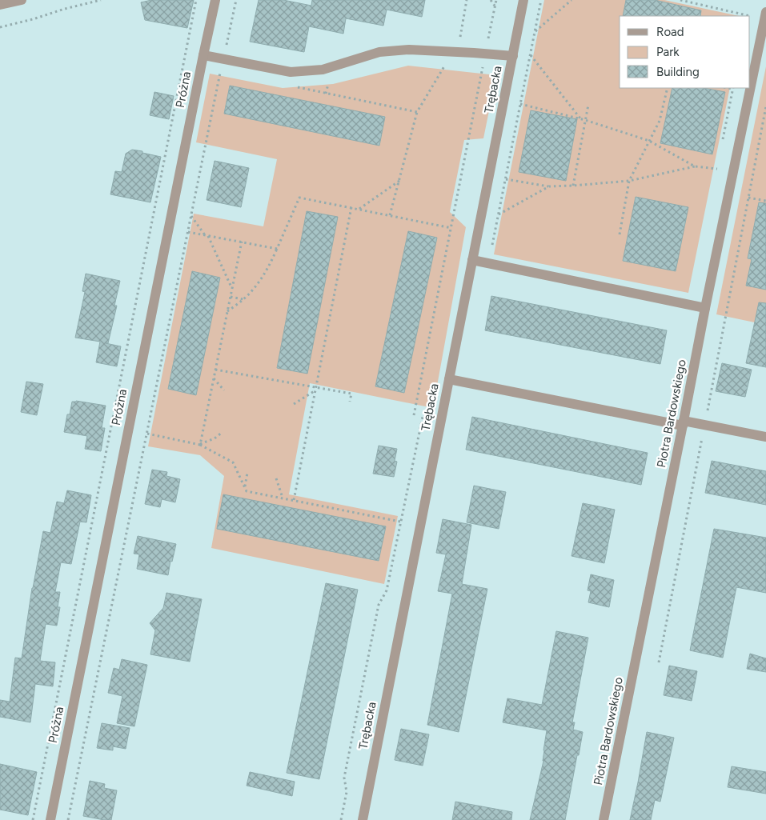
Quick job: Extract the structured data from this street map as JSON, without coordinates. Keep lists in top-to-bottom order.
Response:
{
  "streets": {
    "street": ["Próżna", "Trębacka", "Piotra Bardowskiego"]
  },
  "legend": ["Road", "Park", "Building"]
}
